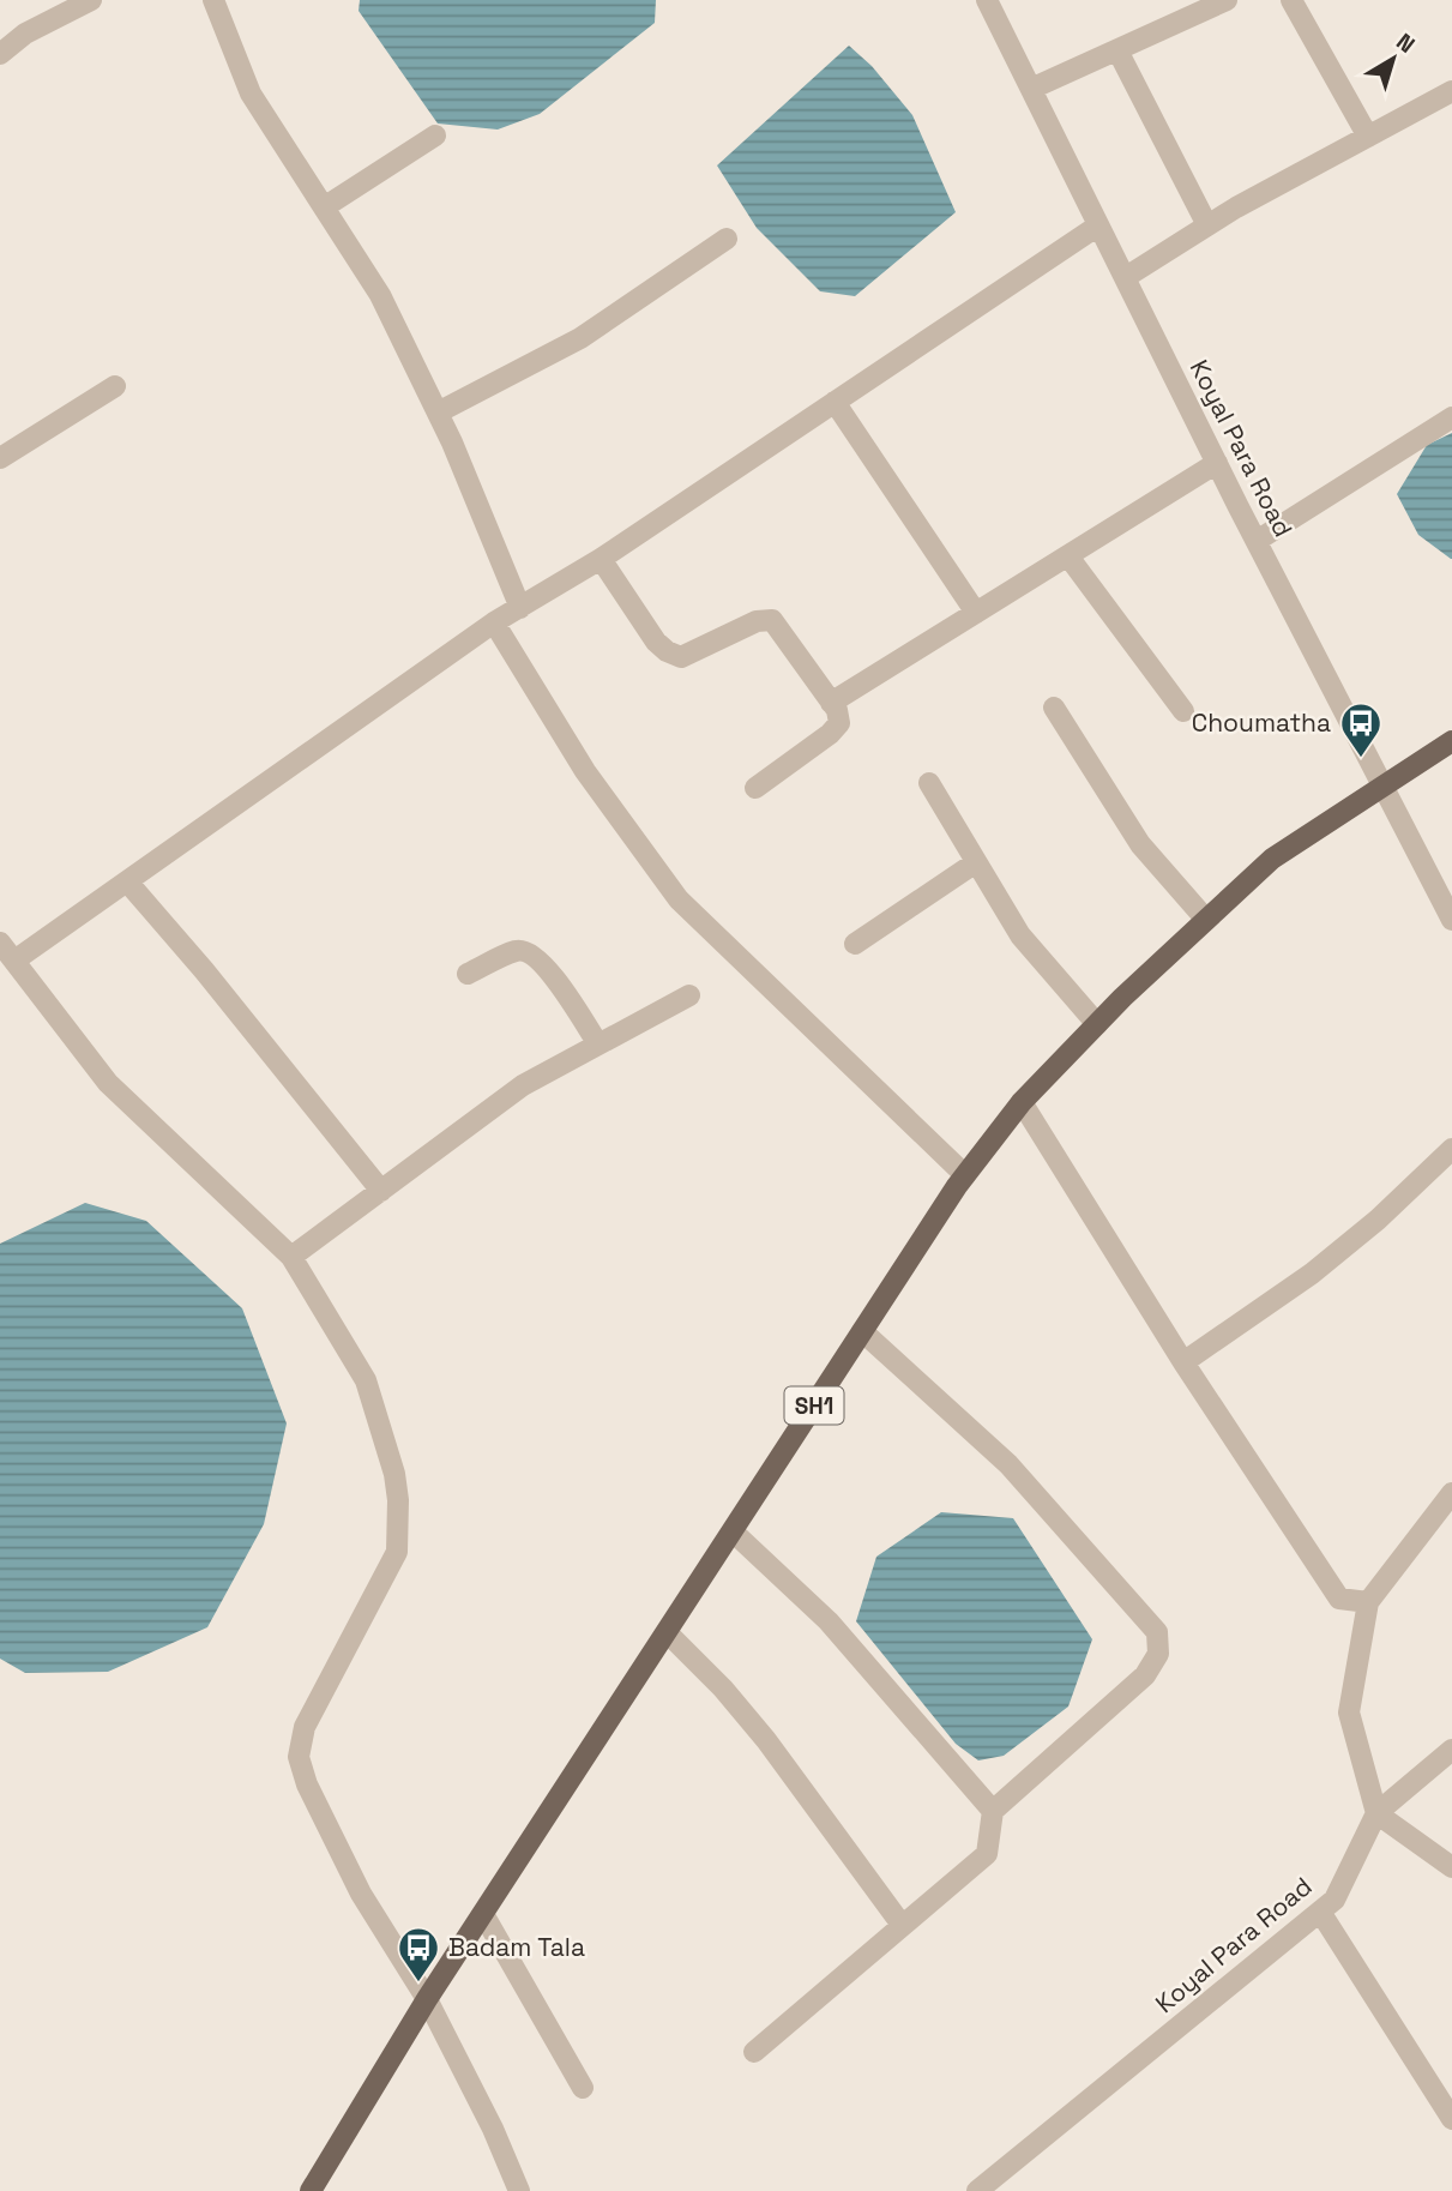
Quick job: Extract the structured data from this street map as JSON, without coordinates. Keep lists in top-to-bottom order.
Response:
{
  "streets": {
    "main road": ["SH1"],
    "street": ["Koyal Para Road"]
  },
  "crossings": [
    ["Koyal Para Road", "SH1"]
  ],
  "places": {
    "bus stop": ["Choumatha", "Badam Tala"]
  },
  "north": "top right"
}
